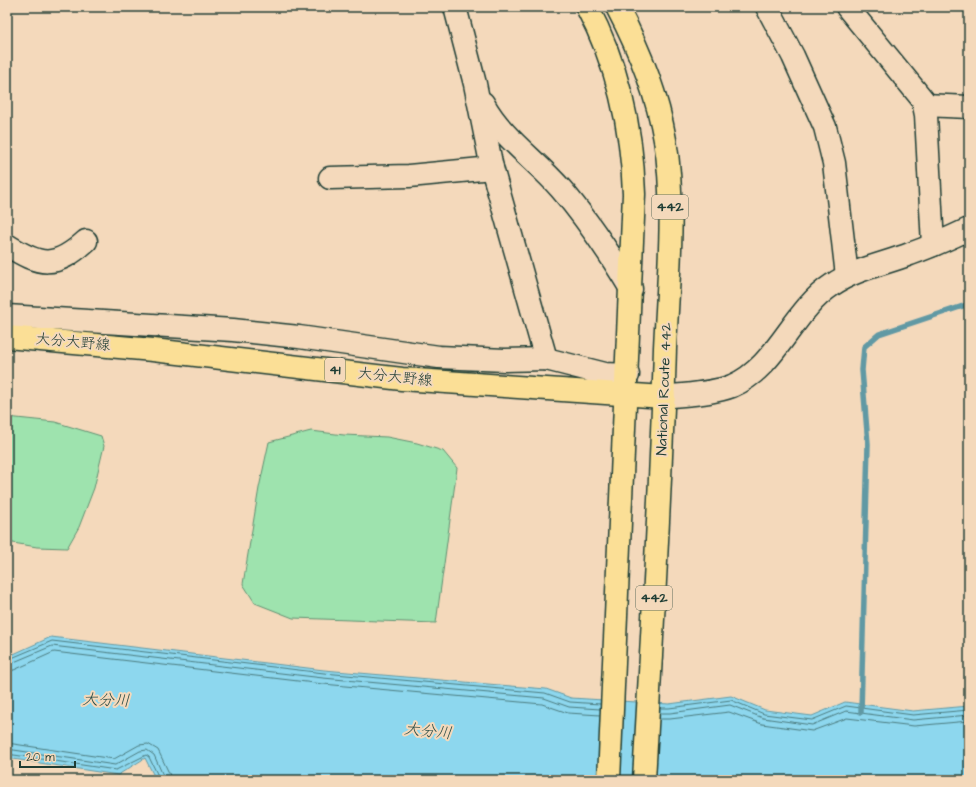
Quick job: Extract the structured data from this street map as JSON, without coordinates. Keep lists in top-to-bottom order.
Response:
{
  "streets": {
    "main road": [
      "442",
      "大分大野線",
      "41",
      "National Route 442"
    ]
  },
  "crossings": [
    ["442", "大分大野線"],
    ["大分大野線", "National Route 442"]
  ],
  "water": ["大分川"],
  "scale_bar": "20 m"
}
